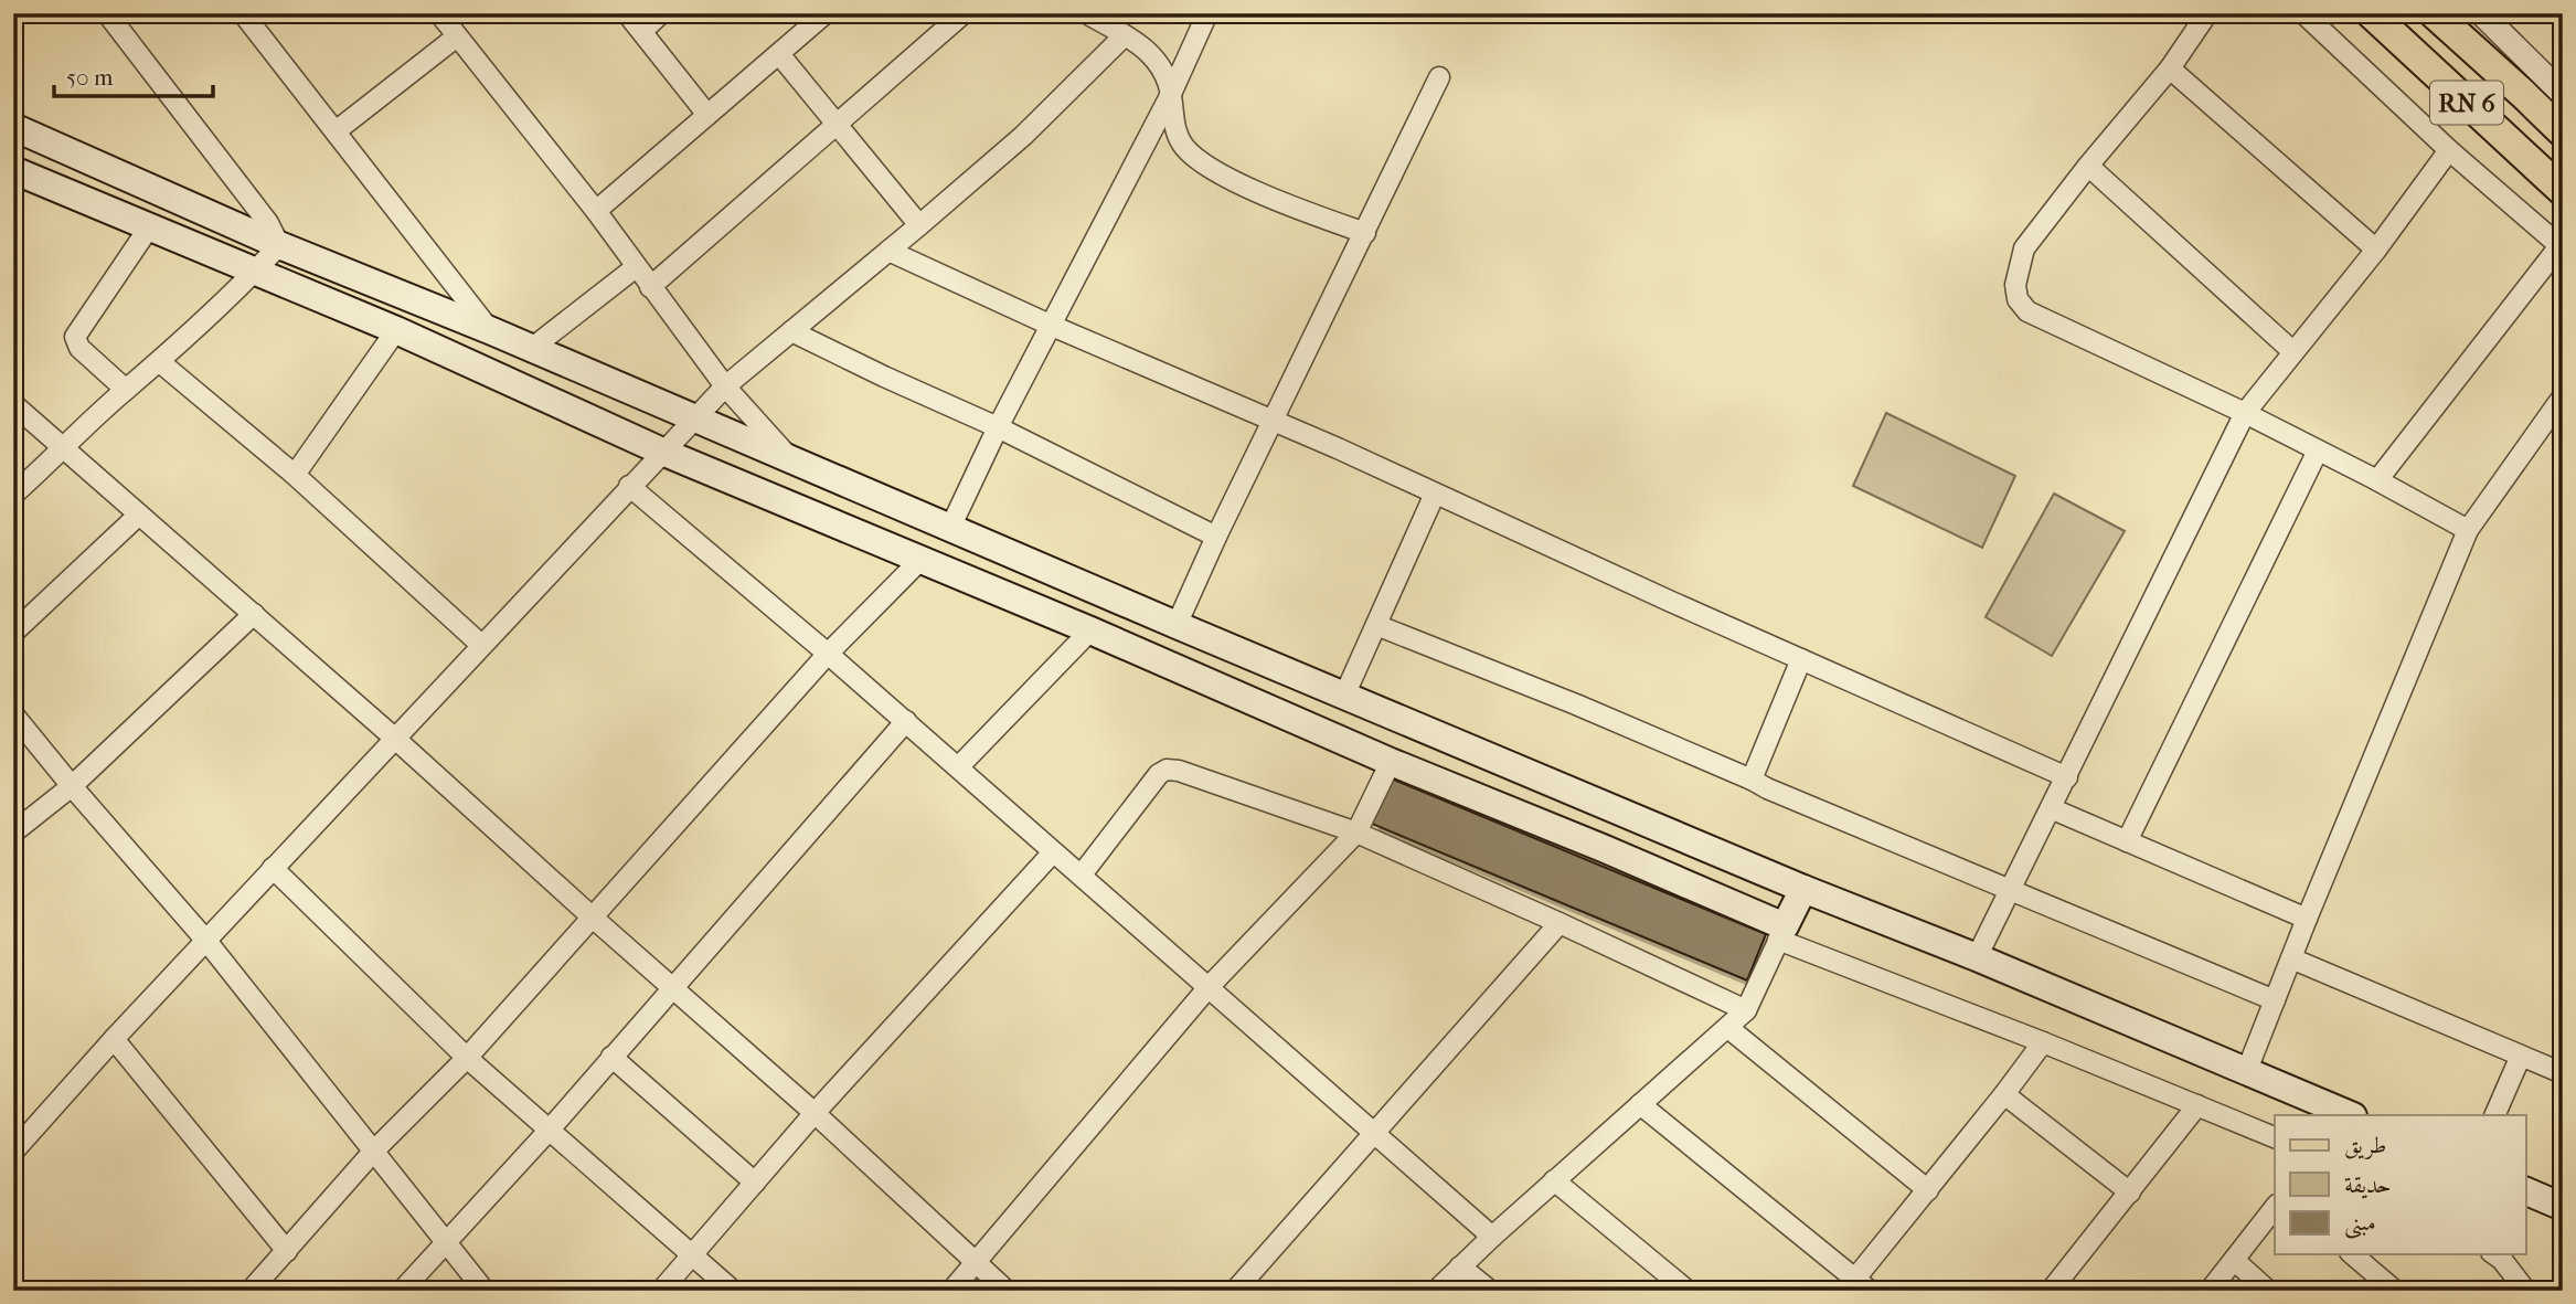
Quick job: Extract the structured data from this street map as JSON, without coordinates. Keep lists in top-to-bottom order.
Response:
{
  "streets": {
    "main road": ["RN 6"]
  },
  "legend": ["طريق", "حديقة", "مبنى"],
  "scale_bar": "50 m"
}
